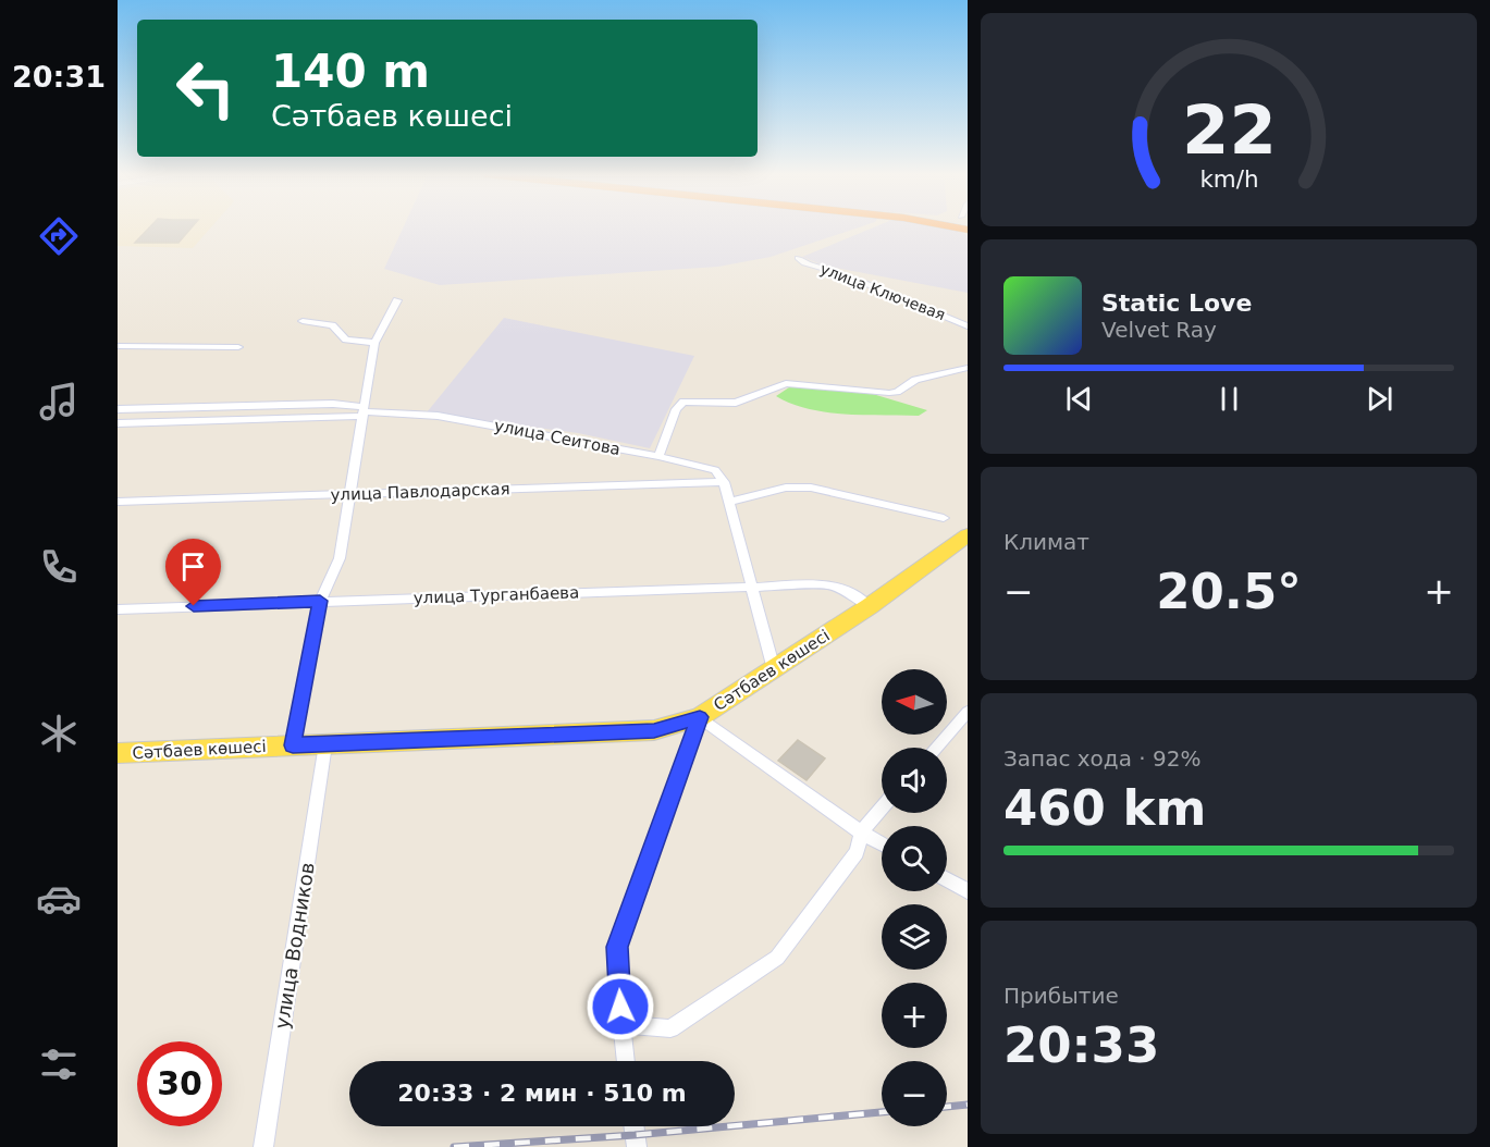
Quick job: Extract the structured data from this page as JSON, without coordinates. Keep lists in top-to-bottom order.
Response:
{
  "streets": {
    "main road": ["Сәтбаев көшесі"],
    "street": [
      "улица Ключевая",
      "улица Сеитова",
      "улица Павлодарская",
      "улица Турганбаева",
      "улица Водников"
    ]
  },
  "crossings": [
    ["улица Сеитова", "улица Павлодарская"],
    ["улица Турганбаева", "Сәтбаев көшесі"],
    ["Сәтбаев көшесі", "улица Водников"]
  ],
  "north": "left",
  "page": {
    "tabs": "20:31",
    "turn": ["140 m", "Сәтбаев көшесі"],
    "song": ["Static Love", "Velvet Ray"],
    "tile": [
      "Климат",
      ["Запас хода · 92%", "460 km"],
      ["Прибытие", "20:33"]
    ],
    "heat": ["−", "20.5°", "+"],
    "map_buttons": ["+", "−"],
    "limit": "30",
    "trip": "20:33 · 2 мин · 510 m",
    "gauge": ["22", "km/h"]
  }
}
